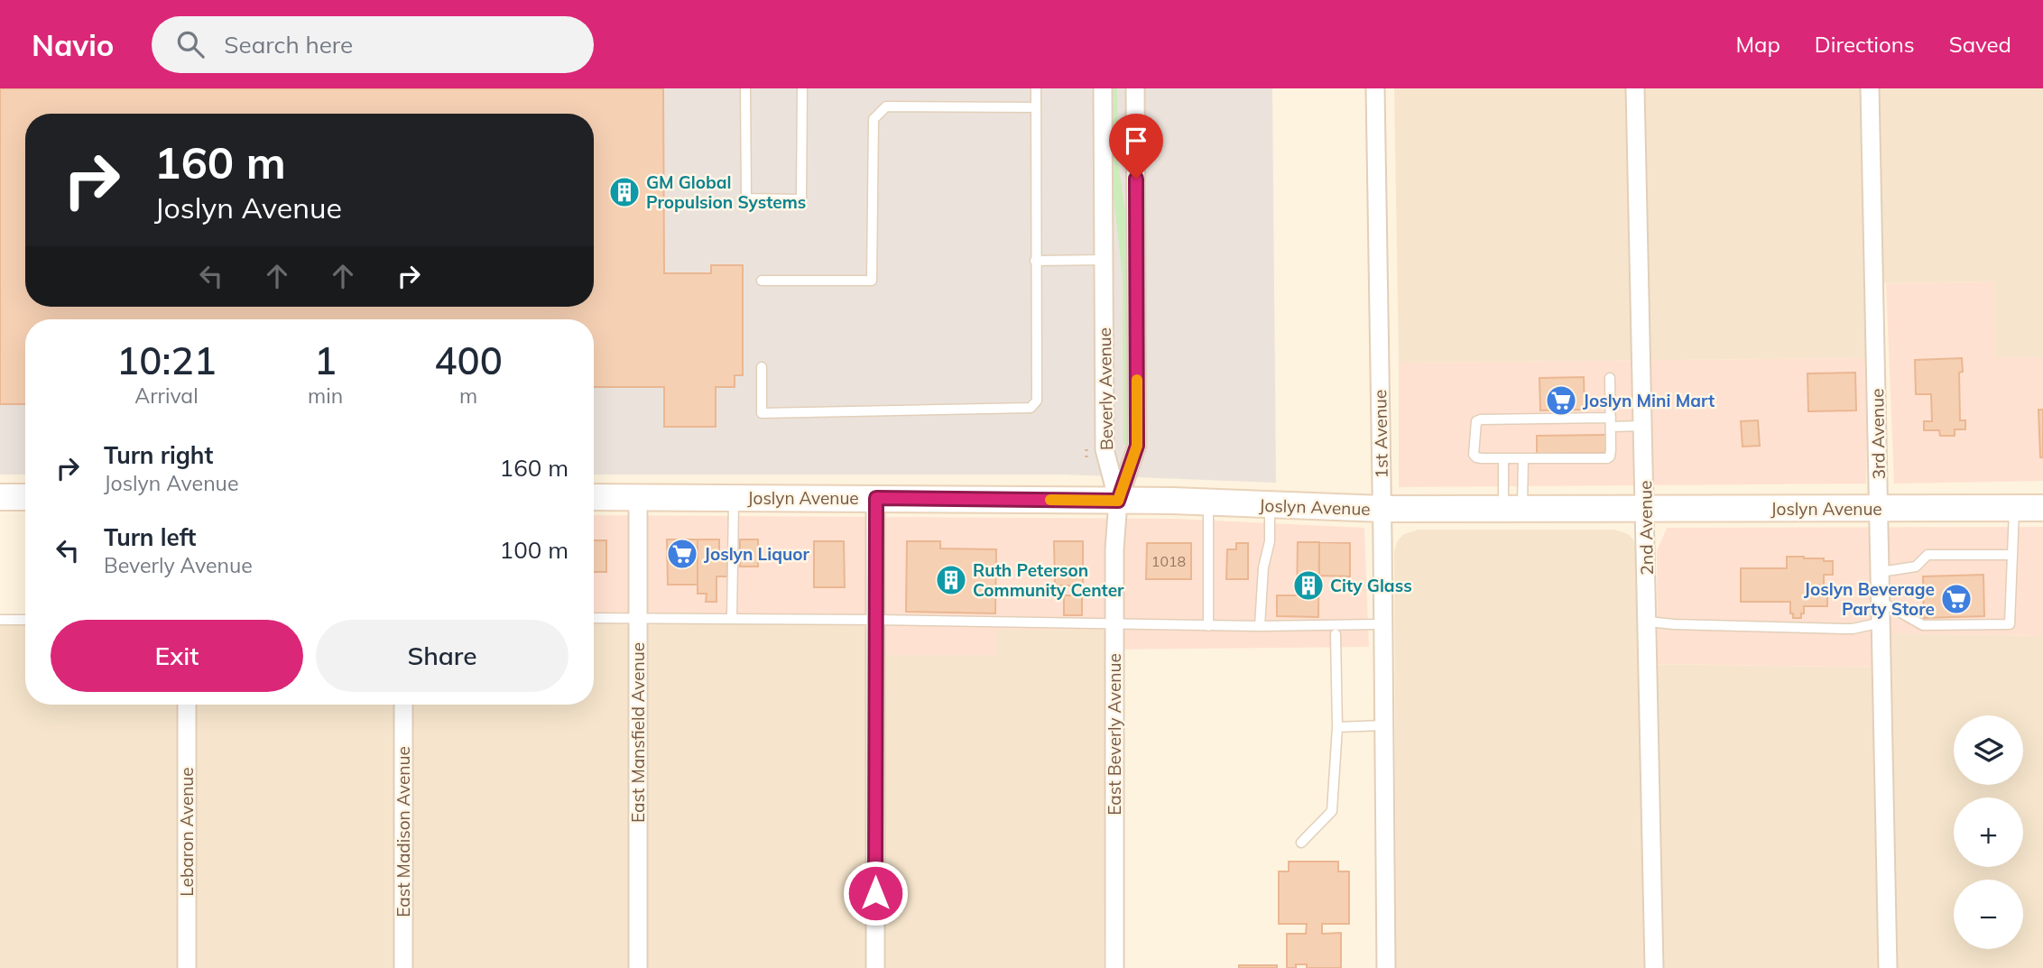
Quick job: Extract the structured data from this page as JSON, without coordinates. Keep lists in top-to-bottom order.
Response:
{
  "streets": {
    "main road": ["Joslyn Avenue"],
    "street": [
      "Beverly Avenue",
      "1st Avenue",
      "3rd Avenue",
      "2nd Avenue",
      "East Mansfield Avenue",
      "East Beverly Avenue",
      "Lebaron Avenue",
      "East Madison Avenue"
    ]
  },
  "crossings": [
    ["Beverly Avenue", "Joslyn Avenue"],
    ["Beverly Avenue", "East Beverly Avenue"],
    ["1st Avenue", "Joslyn Avenue"],
    ["3rd Avenue", "Joslyn Avenue"],
    ["Joslyn Avenue", "2nd Avenue"],
    ["Joslyn Avenue", "East Mansfield Avenue"],
    ["Joslyn Avenue", "East Beverly Avenue"]
  ],
  "places": {
    "building": ["GM Global Propulsion Systems", "Ruth Peterson Community Center", "City Glass"],
    "supermarket": ["Joslyn Mini Mart", "Joslyn Liquor", "Joslyn Beverage Party Store"]
  },
  "house_numbers": ["1018"],
  "page": {
    "header": "Navio",
    "search": "Search here",
    "nav": ["Map", "Directions", "Saved"],
    "turn": ["160 m", "Joslyn Avenue"],
    "eta": [
      "10:21",
      "Arrival",
      "1",
      "min",
      "400",
      "m"
    ],
    "list": [
      {
        "name": "Turn right",
        "note": "Joslyn Avenue",
        "value": "160 m"
      },
      {
        "name": "Turn left",
        "note": "Beverly Avenue",
        "value": "100 m"
      }
    ],
    "buttons": ["Exit", "Share"],
    "map_buttons": ["+", "−"]
  }
}
